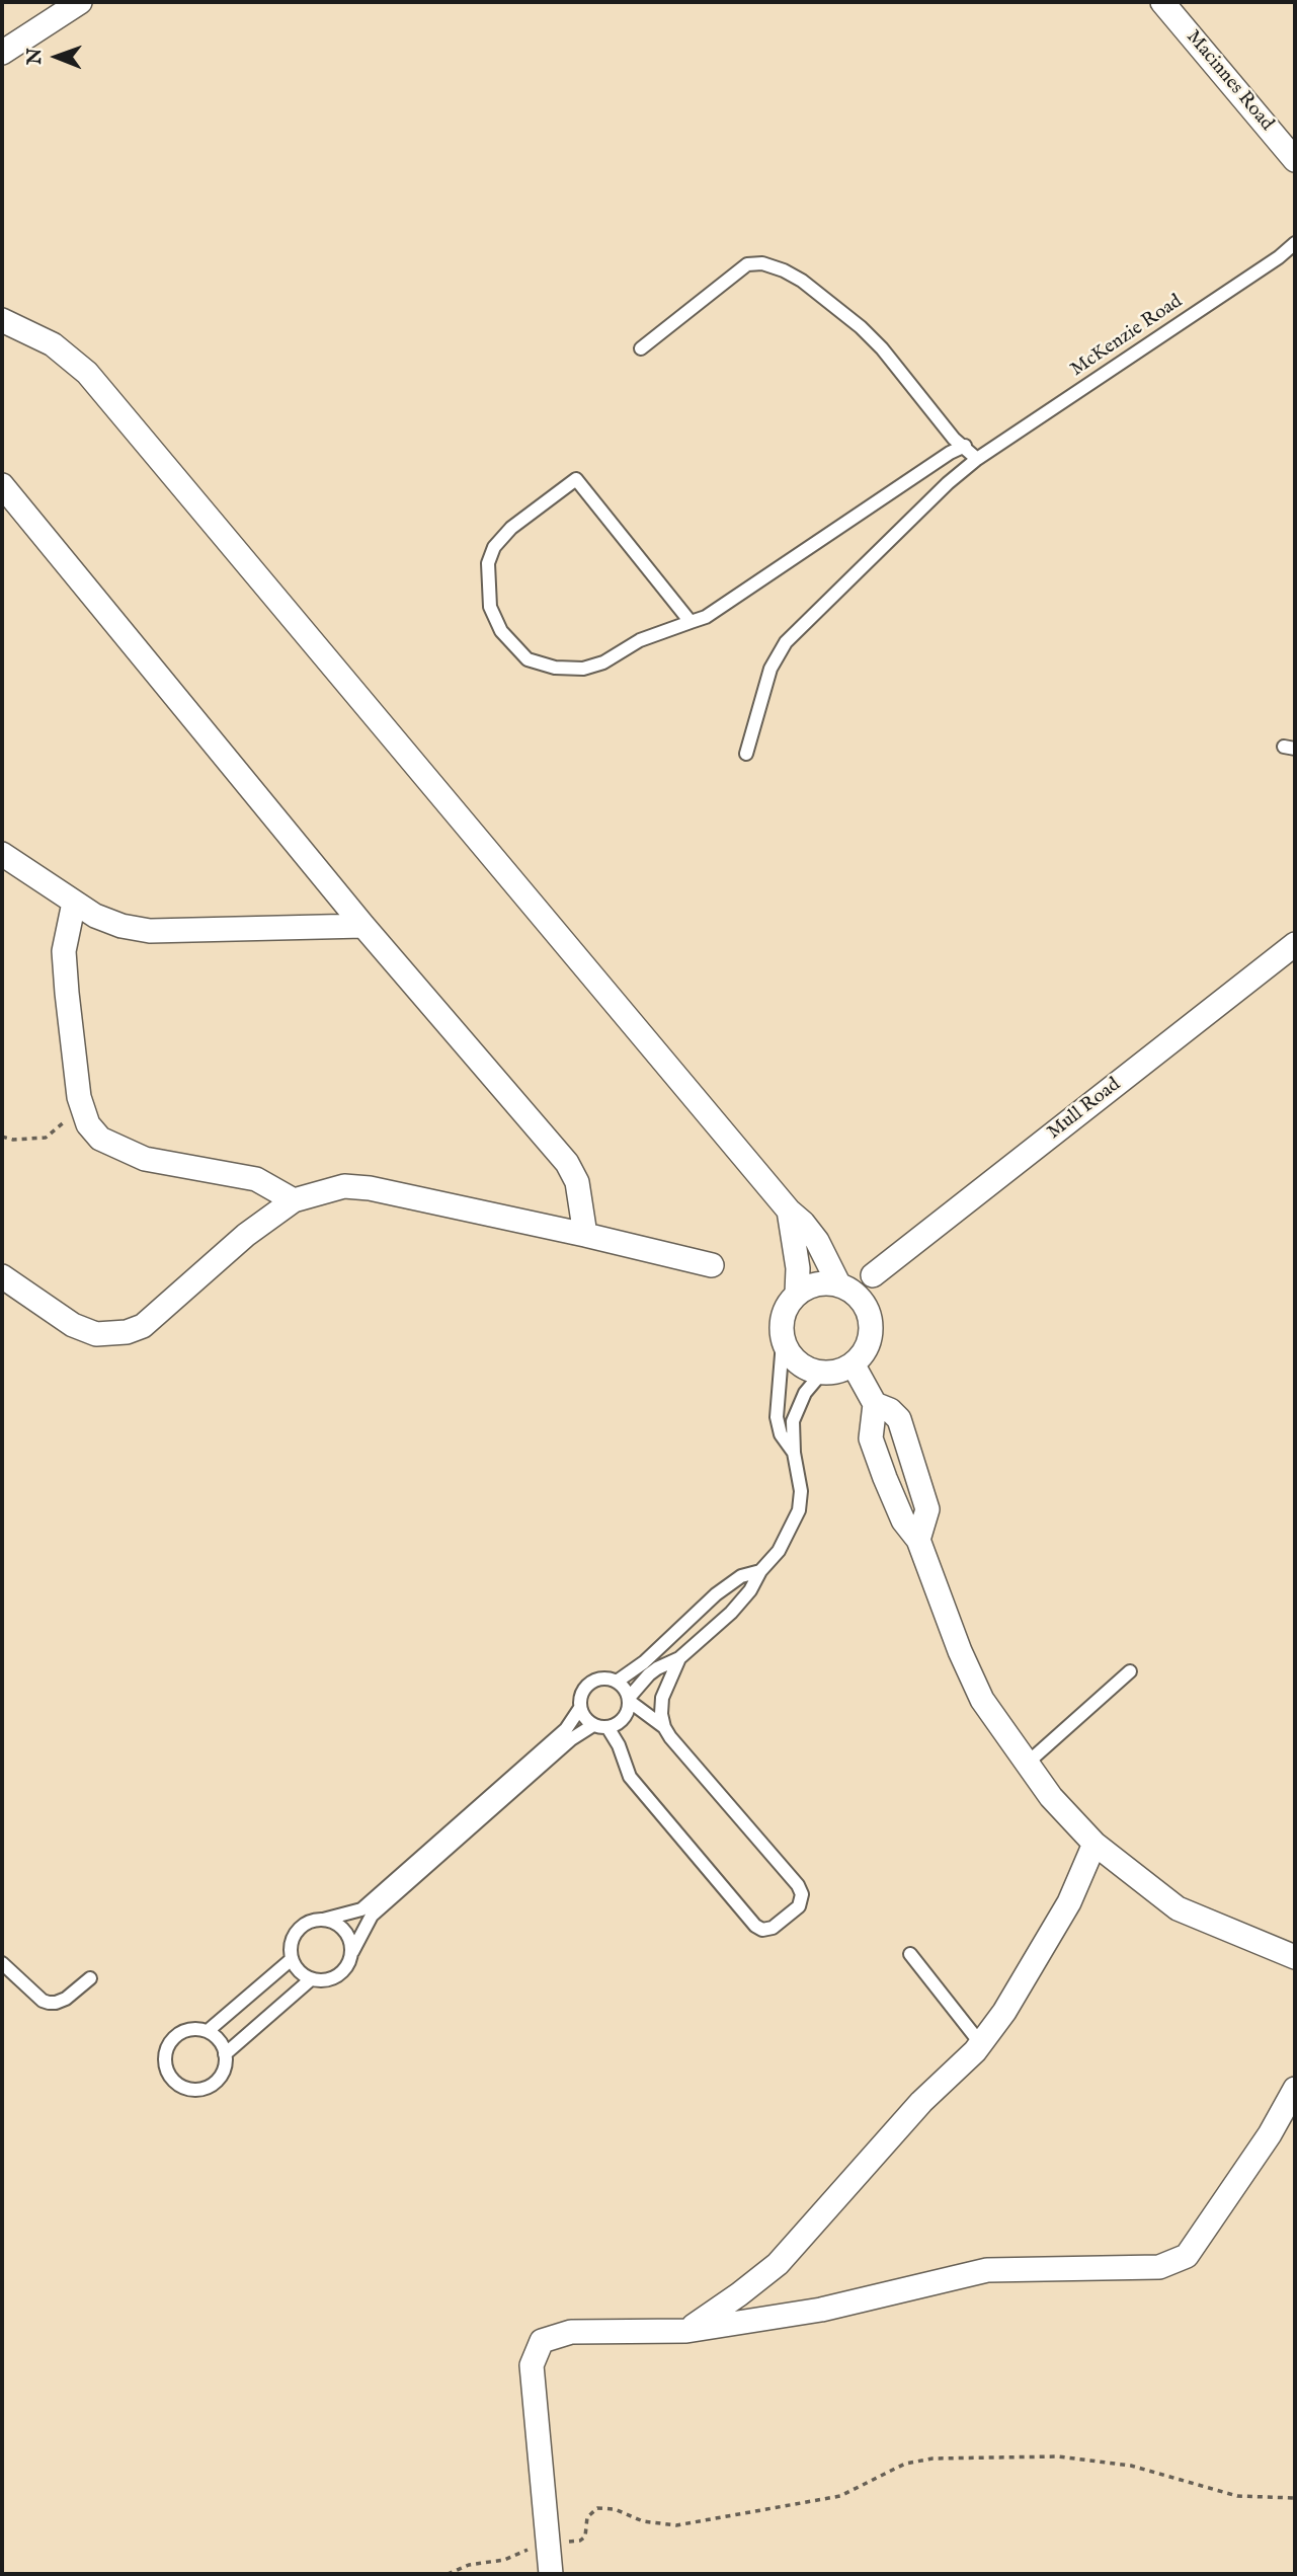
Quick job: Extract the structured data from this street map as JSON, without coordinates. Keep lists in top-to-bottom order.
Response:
{
  "streets": {
    "street": ["Macinnes Road", "Mull Road"],
    "lane": ["McKenzie Road"]
  },
  "north": "left"
}
